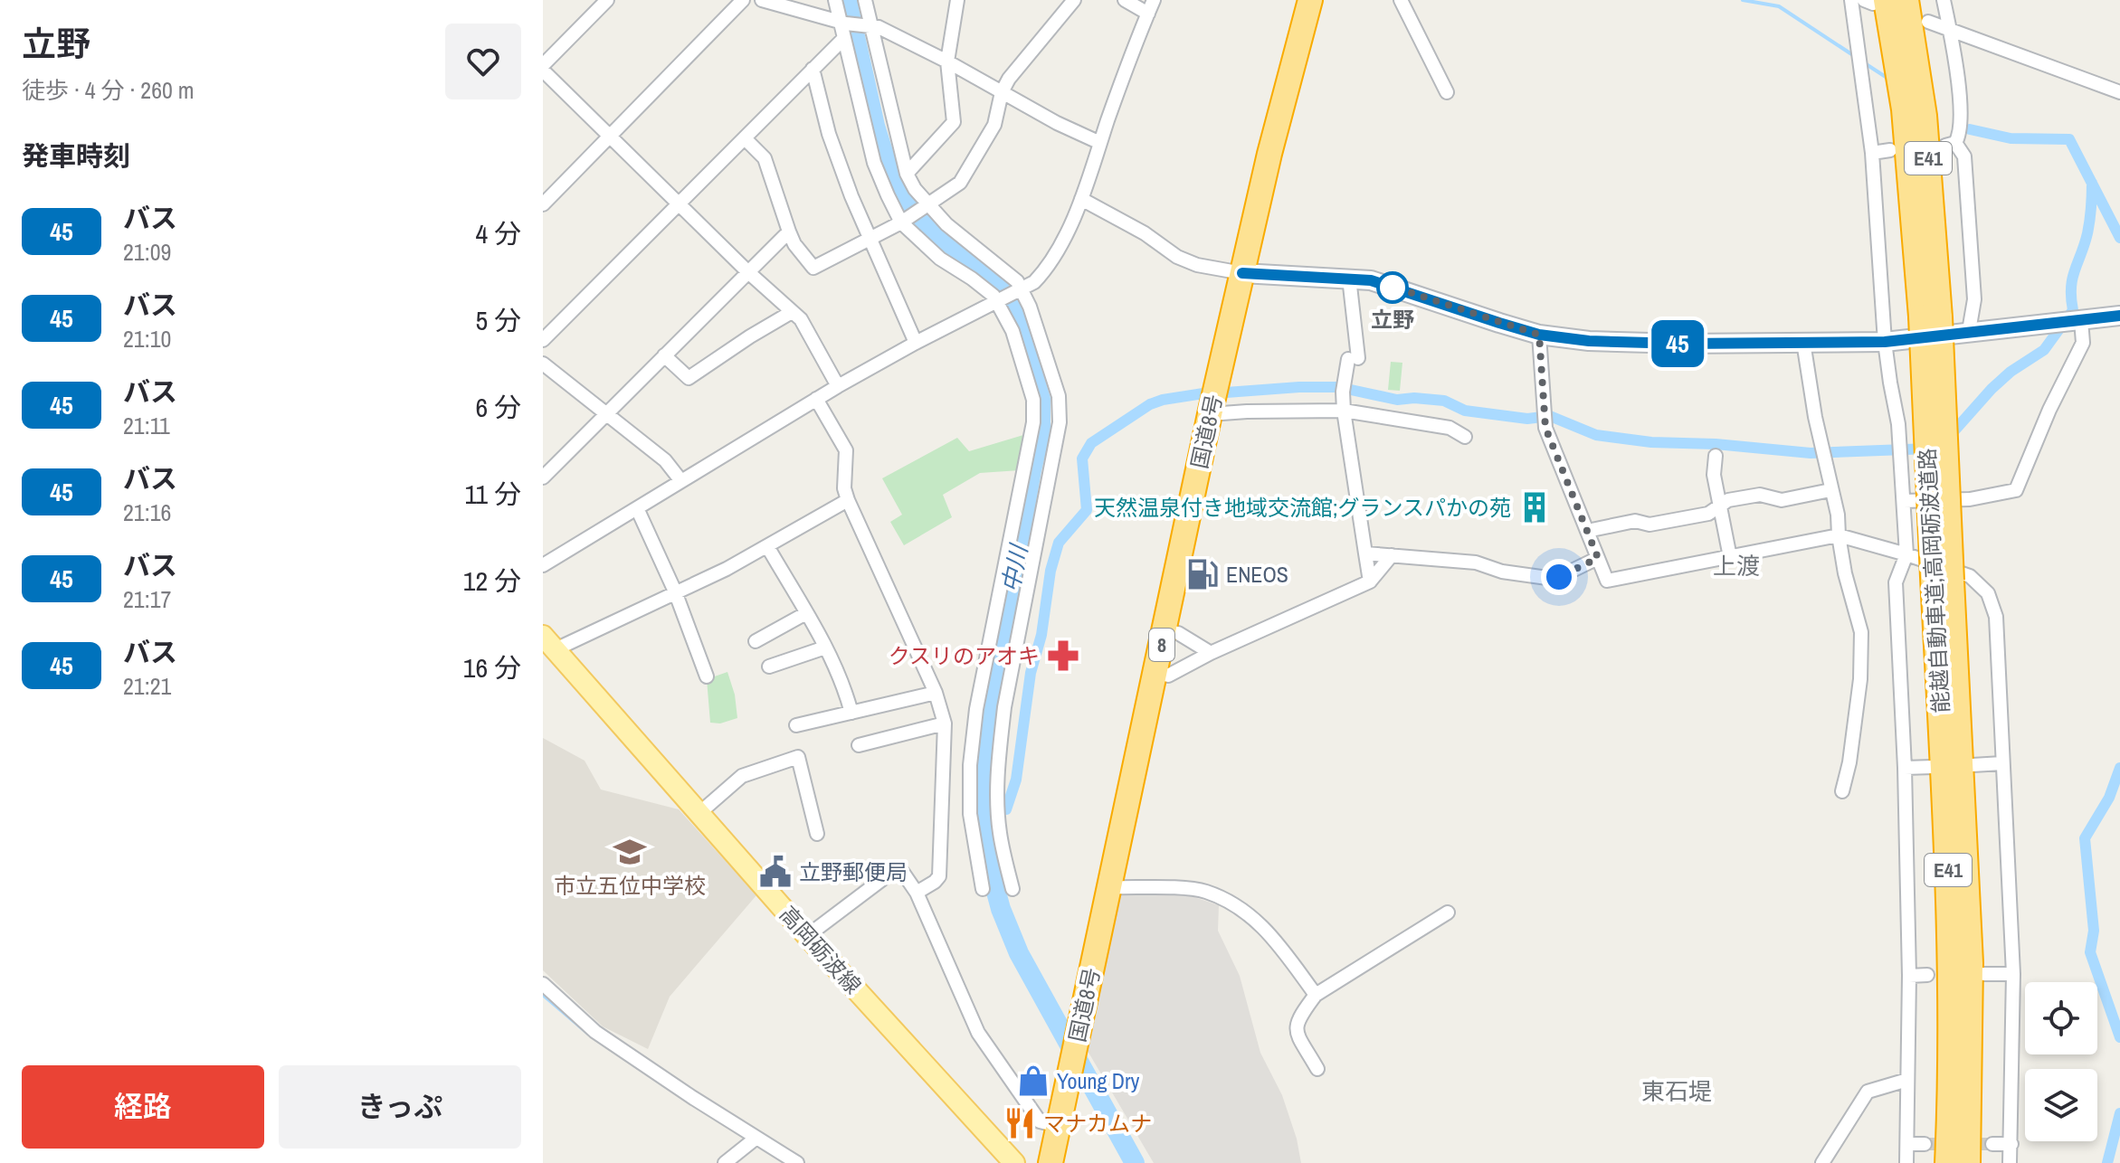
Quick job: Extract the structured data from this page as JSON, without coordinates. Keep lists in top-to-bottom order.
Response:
{
  "streets": {
    "highway": [
      "E41",
      "国道8号",
      "能越自動車道;高岡砺波道路",
      "8"
    ],
    "main road": ["高岡砺波線"]
  },
  "districts": ["上渡", "東石堤"],
  "water": ["中川"],
  "places": {
    "other": ["立野"],
    "building": ["天然温泉付き地域交流館;グランスパかの苑"],
    "fuel station": ["ENEOS"],
    "pharmacy": ["クスリのアオキ"],
    "school or university": ["市立五位中学校"],
    "public building": ["立野郵便局"],
    "shop": ["Young Dry"],
    "restaurant": ["マナカムナ"]
  },
  "lines": ["bus line 45"],
  "page": {
    "heading": [
      ["立野", "徒歩 · 4 分 · 260 m"],
      "発車時刻"
    ],
    "on_map": "45",
    "list": [
      {
        "mark": "45",
        "name": "バス",
        "note": "21:09",
        "value": "4 分"
      },
      {
        "mark": "45",
        "name": "バス",
        "note": "21:10",
        "value": "5 分"
      },
      {
        "mark": "45",
        "name": "バス",
        "note": "21:11",
        "value": "6 分"
      },
      {
        "mark": "45",
        "name": "バス",
        "note": "21:16",
        "value": "11 分"
      },
      {
        "mark": "45",
        "name": "バス",
        "note": "21:17",
        "value": "12 分"
      },
      {
        "mark": "45",
        "name": "バス",
        "note": "21:21",
        "value": "16 分"
      }
    ],
    "buttons": ["経路", "きっぷ"]
  }
}
